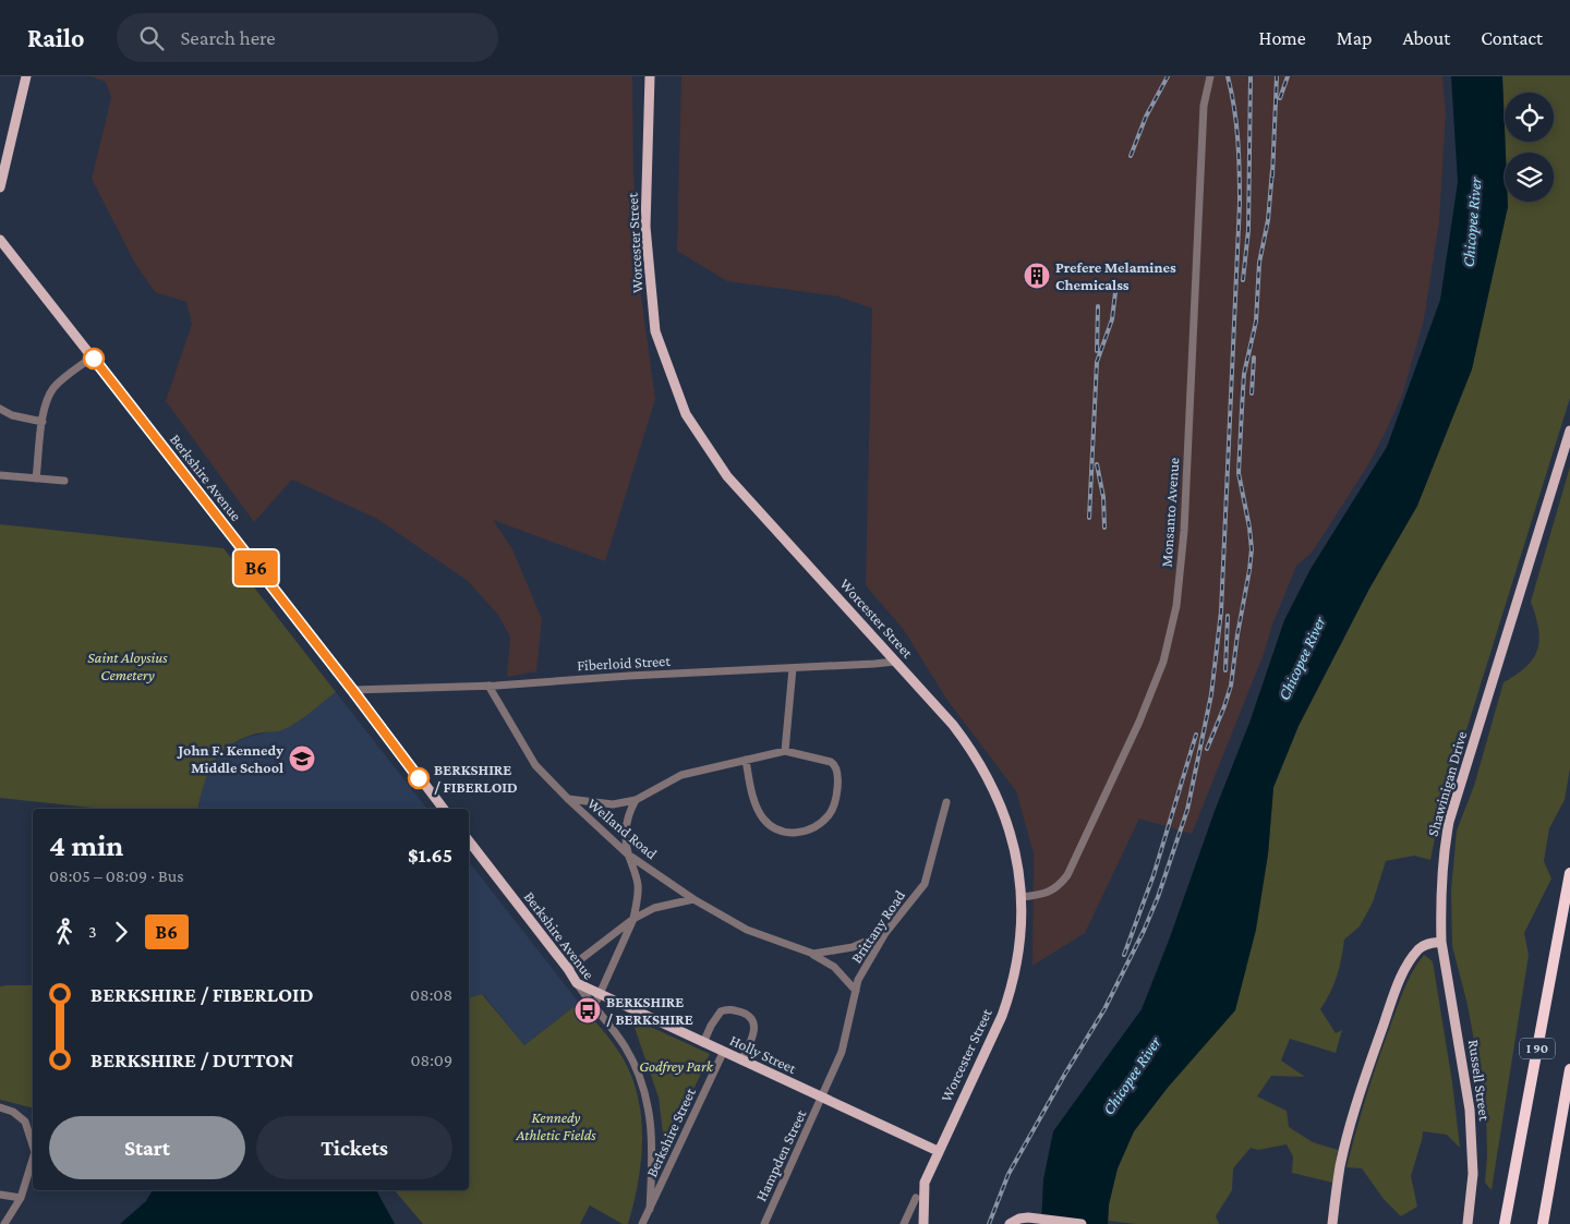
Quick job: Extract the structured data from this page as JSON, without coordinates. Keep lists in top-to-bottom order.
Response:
{
  "streets": {
    "highway": ["I 90"],
    "main road": [
      "Worcester Street",
      "Berkshire Avenue",
      "Shawinigan Drive",
      "Holly Street",
      "Russell Street"
    ],
    "street": [
      "Monsanto Avenue",
      "Fiberloid Street",
      "Welland Road",
      "Brittany Road",
      "Berkshire Street",
      "Hampden Street"
    ]
  },
  "crossings": [
    ["Worcester Street", "Monsanto Avenue"],
    ["Worcester Street", "Fiberloid Street"],
    ["Worcester Street", "Holly Street"],
    ["Berkshire Avenue", "Fiberloid Street"],
    ["Berkshire Avenue", "Holly Street"],
    ["Berkshire Avenue", "Berkshire Street"],
    ["Fiberloid Street", "Welland Road"],
    ["Shawinigan Drive", "Russell Street"],
    ["Welland Road", "Brittany Road"],
    ["Brittany Road", "Holly Street"],
    ["Brittany Road", "Hampden Street"],
    ["Holly Street", "Berkshire Street"],
    ["Holly Street", "Hampden Street"]
  ],
  "water": ["Chicopee River"],
  "parks": ["Saint Aloysius Cemetery", "Godfrey Park", "Kennedy Athletic Fields"],
  "places": {
    "building": ["Prefere Melamines Chemicalss"],
    "school or university": ["John F. Kennedy Middle School"],
    "other": ["BERKSHIRE / FIBERLOID"],
    "bus stop": ["BERKSHIRE / BERKSHIRE"]
  },
  "lines": ["bus line B6"],
  "page": {
    "header": "Railo",
    "search": "Search here",
    "nav": [
      "Home",
      "Map",
      "About",
      "Contact"
    ],
    "on_map": "B6",
    "heading": ["4 min", "08:05 – 08:09 · Bus", "$1.65"],
    "legs": ["3", "B6"],
    "list": [
      {
        "name": "BERKSHIRE / FIBERLOID",
        "value": "08:08"
      },
      {
        "name": "BERKSHIRE / DUTTON",
        "value": "08:09"
      }
    ],
    "buttons": ["Start", "Tickets"]
  }
}
